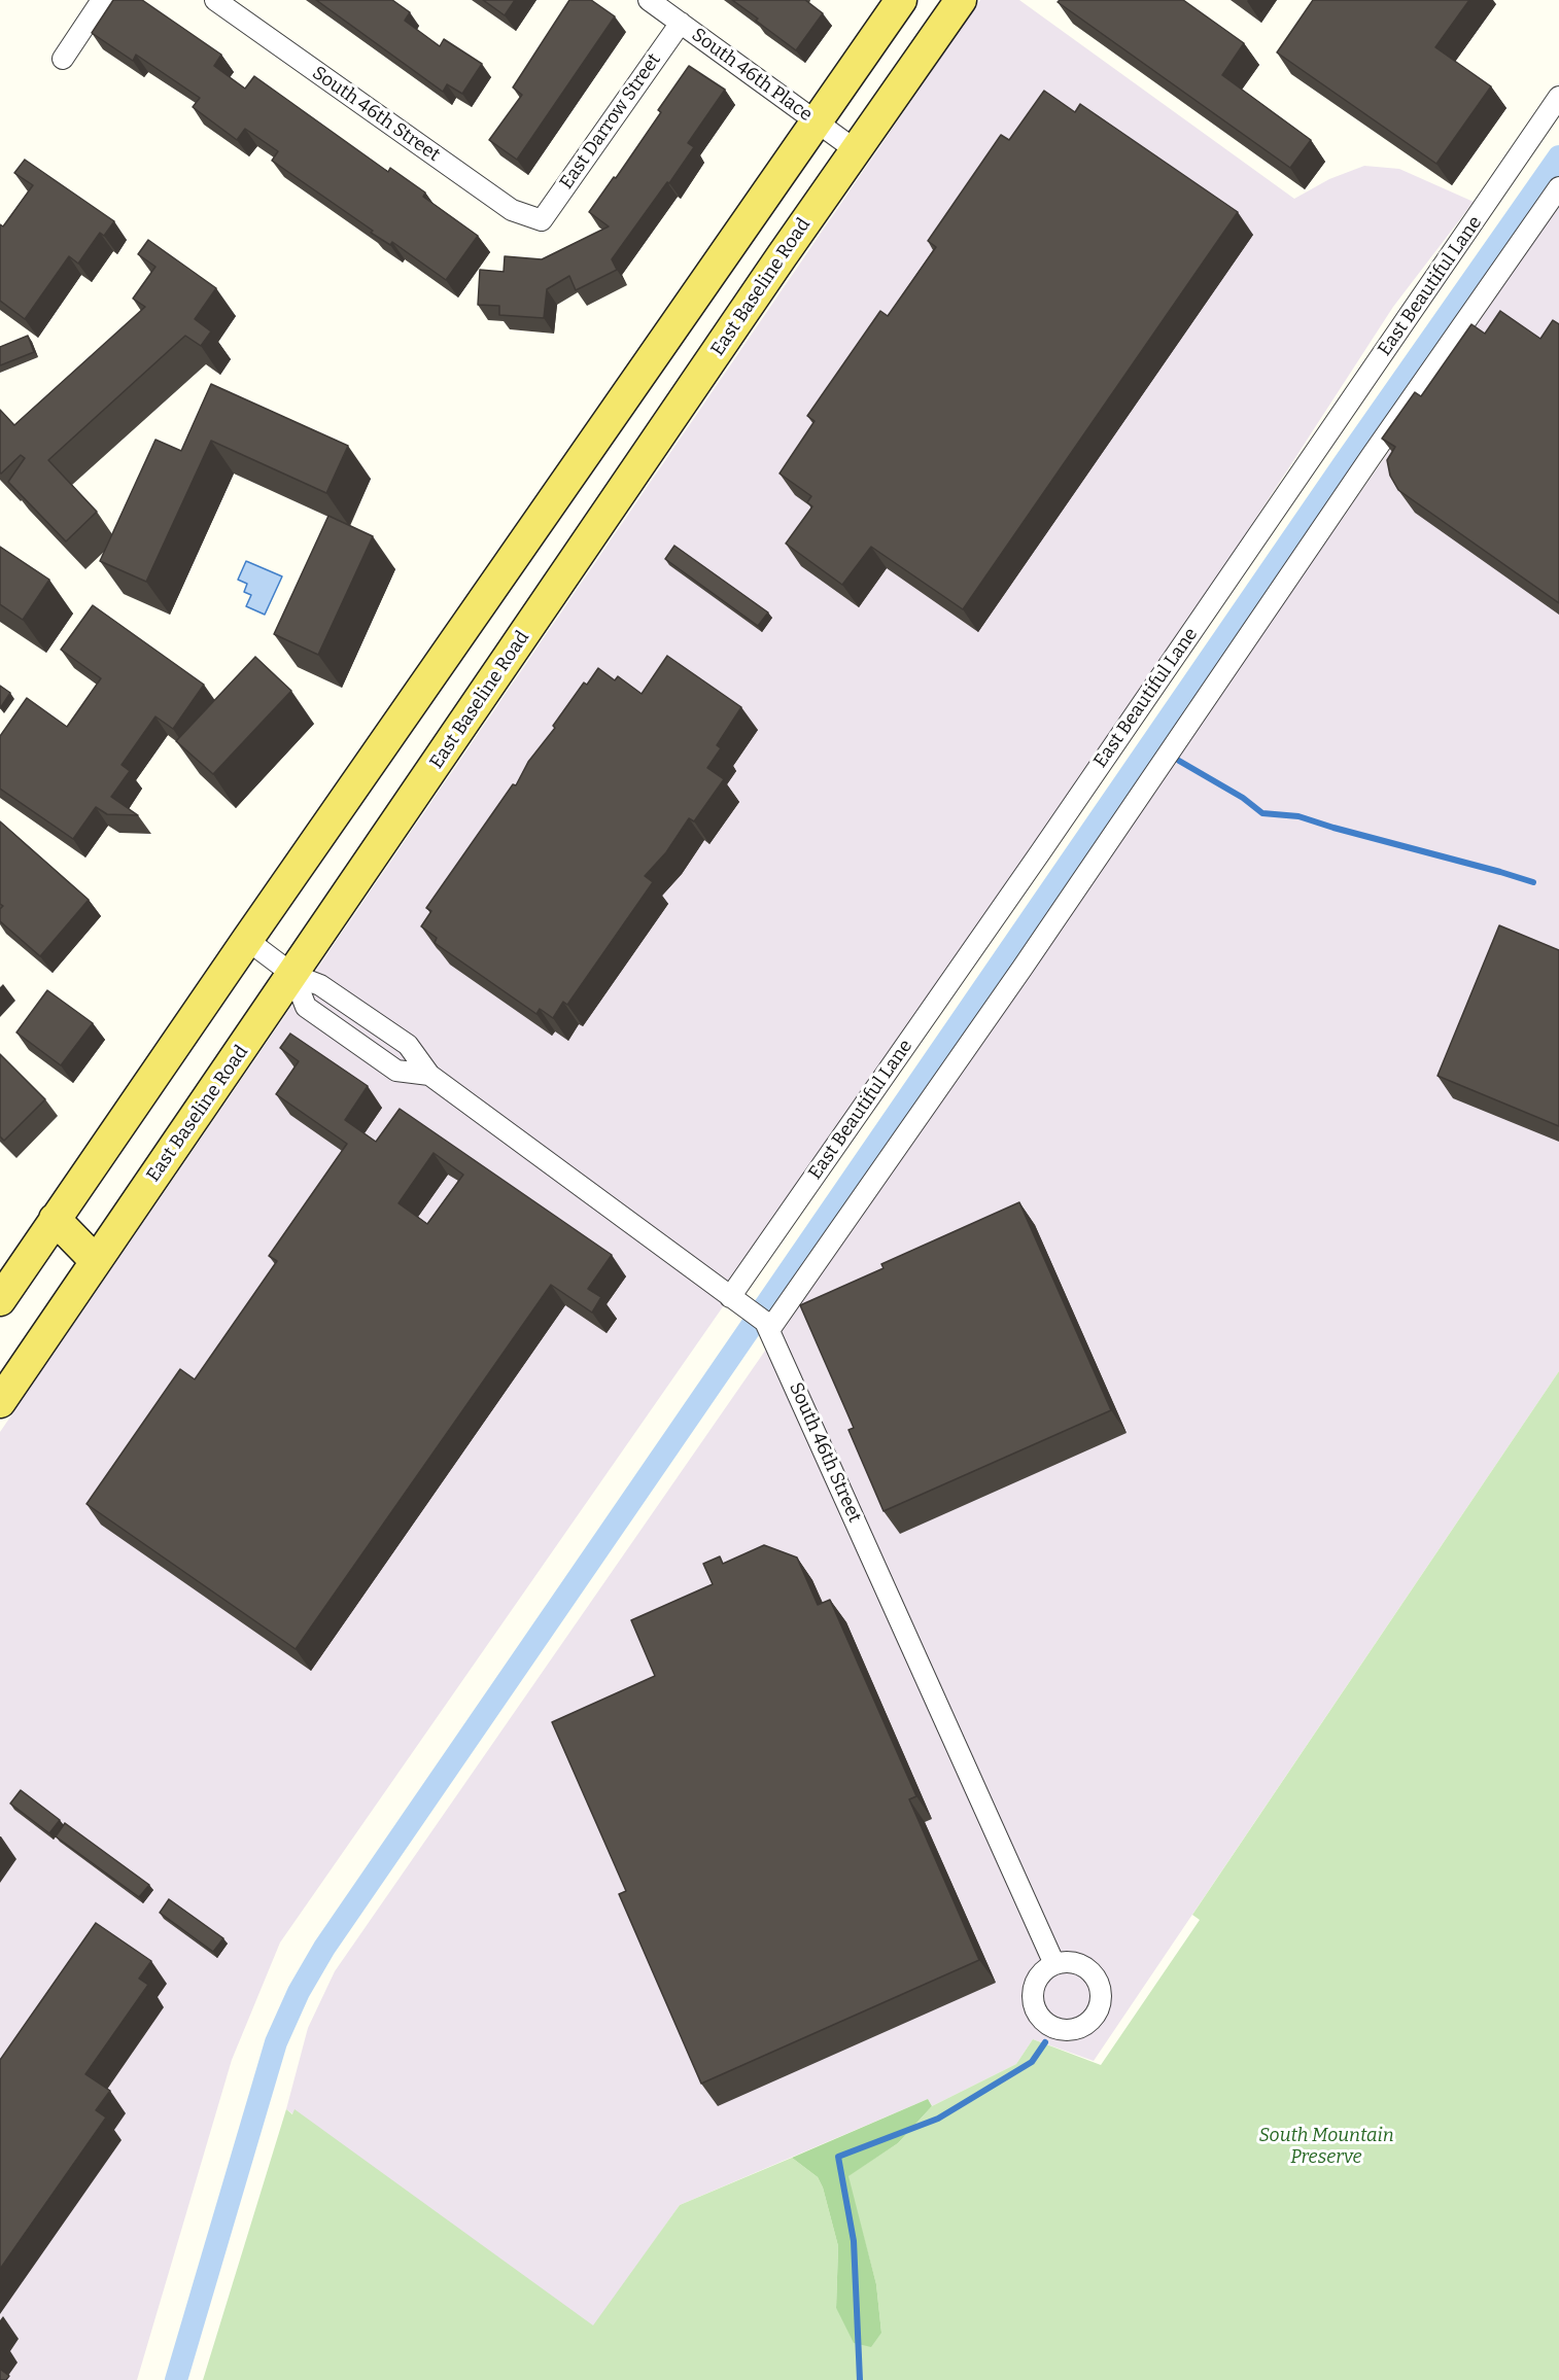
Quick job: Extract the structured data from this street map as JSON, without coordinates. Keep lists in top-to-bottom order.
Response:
{
  "streets": {
    "main road": ["East Baseline Road"],
    "street": [
      "South 46th Place",
      "South 46th Street",
      "East Darrow Street",
      "East Beautiful Lane"
    ]
  },
  "crossings": [
    ["South 46th Place", "East Darrow Street"],
    ["South 46th Place", "East Baseline Road"],
    ["South 46th Street", "East Darrow Street"],
    ["South 46th Street", "East Beautiful Lane"],
    ["South 46th Street", "East Baseline Road"]
  ],
  "parks": ["South Mountain Preserve"]
}
